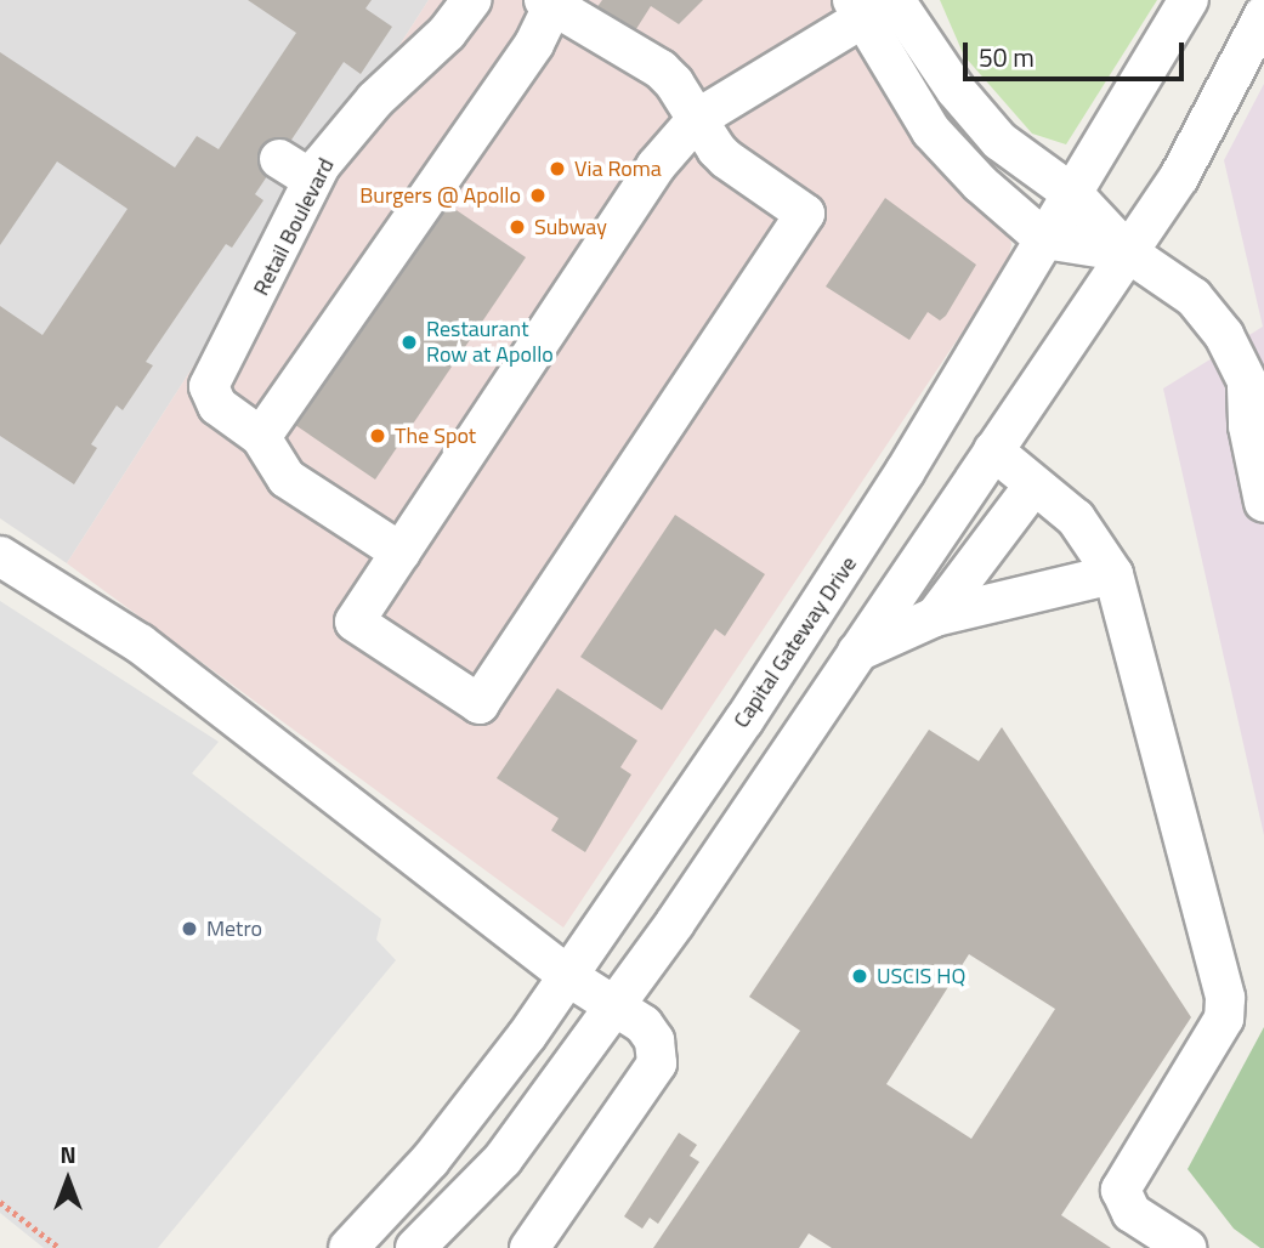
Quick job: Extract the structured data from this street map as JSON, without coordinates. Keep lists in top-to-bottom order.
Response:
{
  "streets": {
    "street": ["Retail Boulevard", "Capital Gateway Drive"]
  },
  "places": [
    "Via Roma",
    "Burgers @ Apollo",
    "Subway",
    "Restaurant Row at Apollo",
    "The Spot",
    "Metro",
    "USCIS HQ"
  ],
  "scale_bar": "50 m",
  "north": "top"
}
